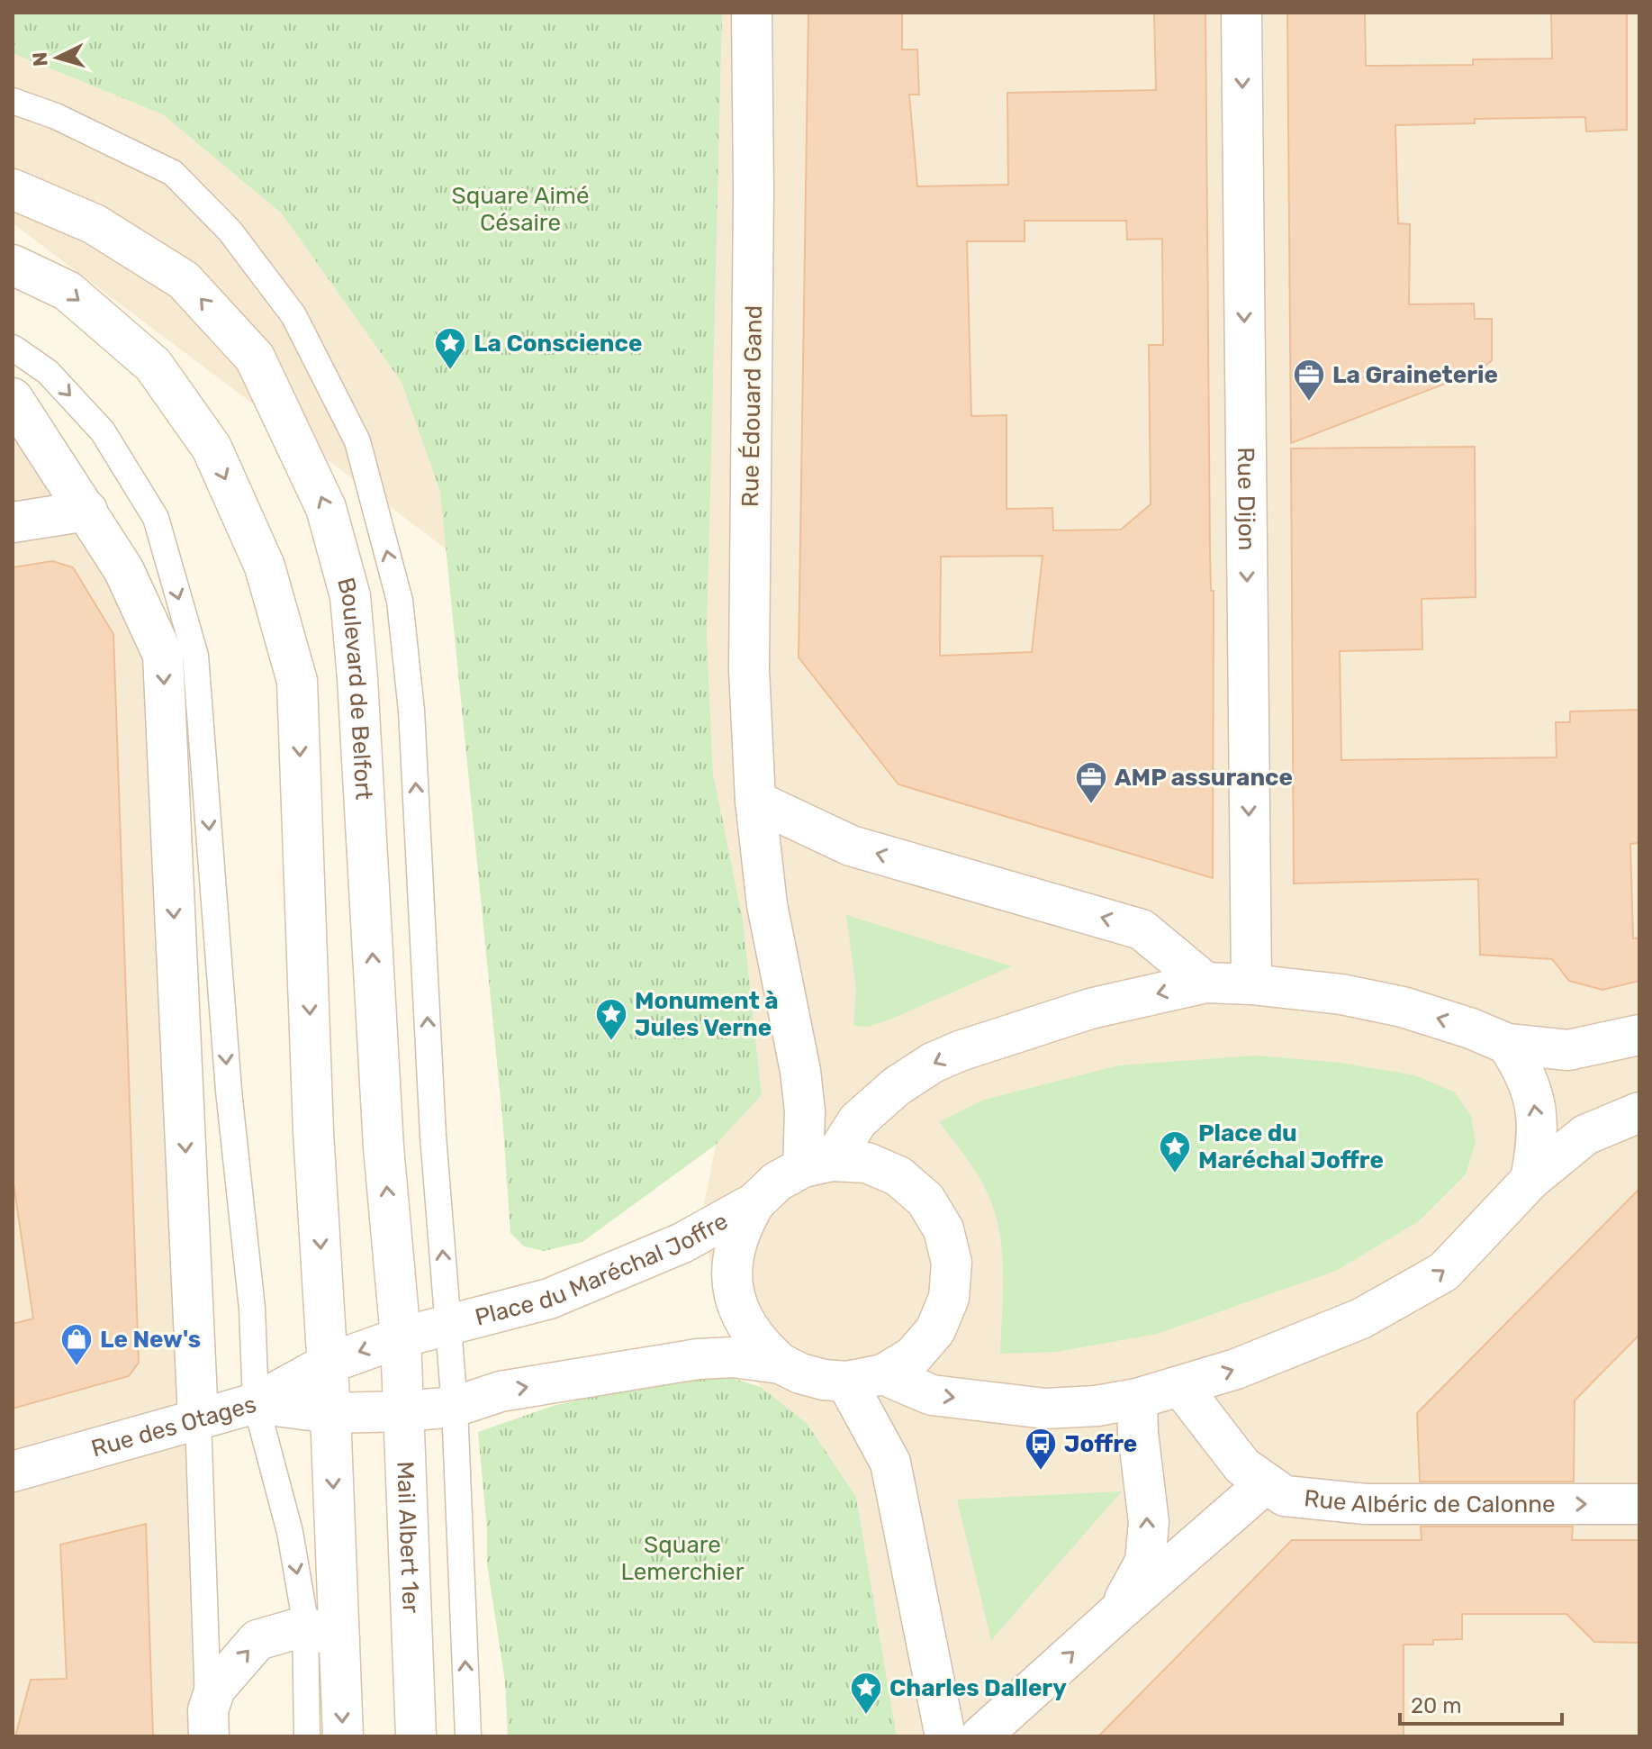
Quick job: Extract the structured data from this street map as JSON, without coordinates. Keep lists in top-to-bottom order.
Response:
{
  "streets": {
    "main road": [
      "Rue Édouard Gand",
      "Rue Dijon",
      "Boulevard de Belfort",
      "Place du Maréchal Joffre",
      "Rue des Otages",
      "Rue Albéric de Calonne",
      "Mail Albert 1er"
    ]
  },
  "crossings": [
    ["Rue Édouard Gand", "Place du Maréchal Joffre"],
    ["Rue Dijon", "Place du Maréchal Joffre"],
    ["Boulevard de Belfort", "Place du Maréchal Joffre"],
    ["Boulevard de Belfort", "Mail Albert 1er"],
    ["Place du Maréchal Joffre", "Rue des Otages"],
    ["Place du Maréchal Joffre", "Mail Albert 1er"]
  ],
  "one_way": ["Rue Dijon", "Place du Maréchal Joffre", "Rue Albéric de Calonne"],
  "parks": ["Square Aimé Césaire", "Square Lemerchier"],
  "places": {
    "place": [
      "La Conscience",
      "Monument à Jules Verne",
      "Place du Maréchal Joffre",
      "Charles Dallery"
    ],
    "office": ["La Graineterie", "AMP assurance"],
    "shop": ["Le New's"],
    "bus stop": ["Joffre"]
  },
  "scale_bar": "20 m",
  "north": "left"
}
